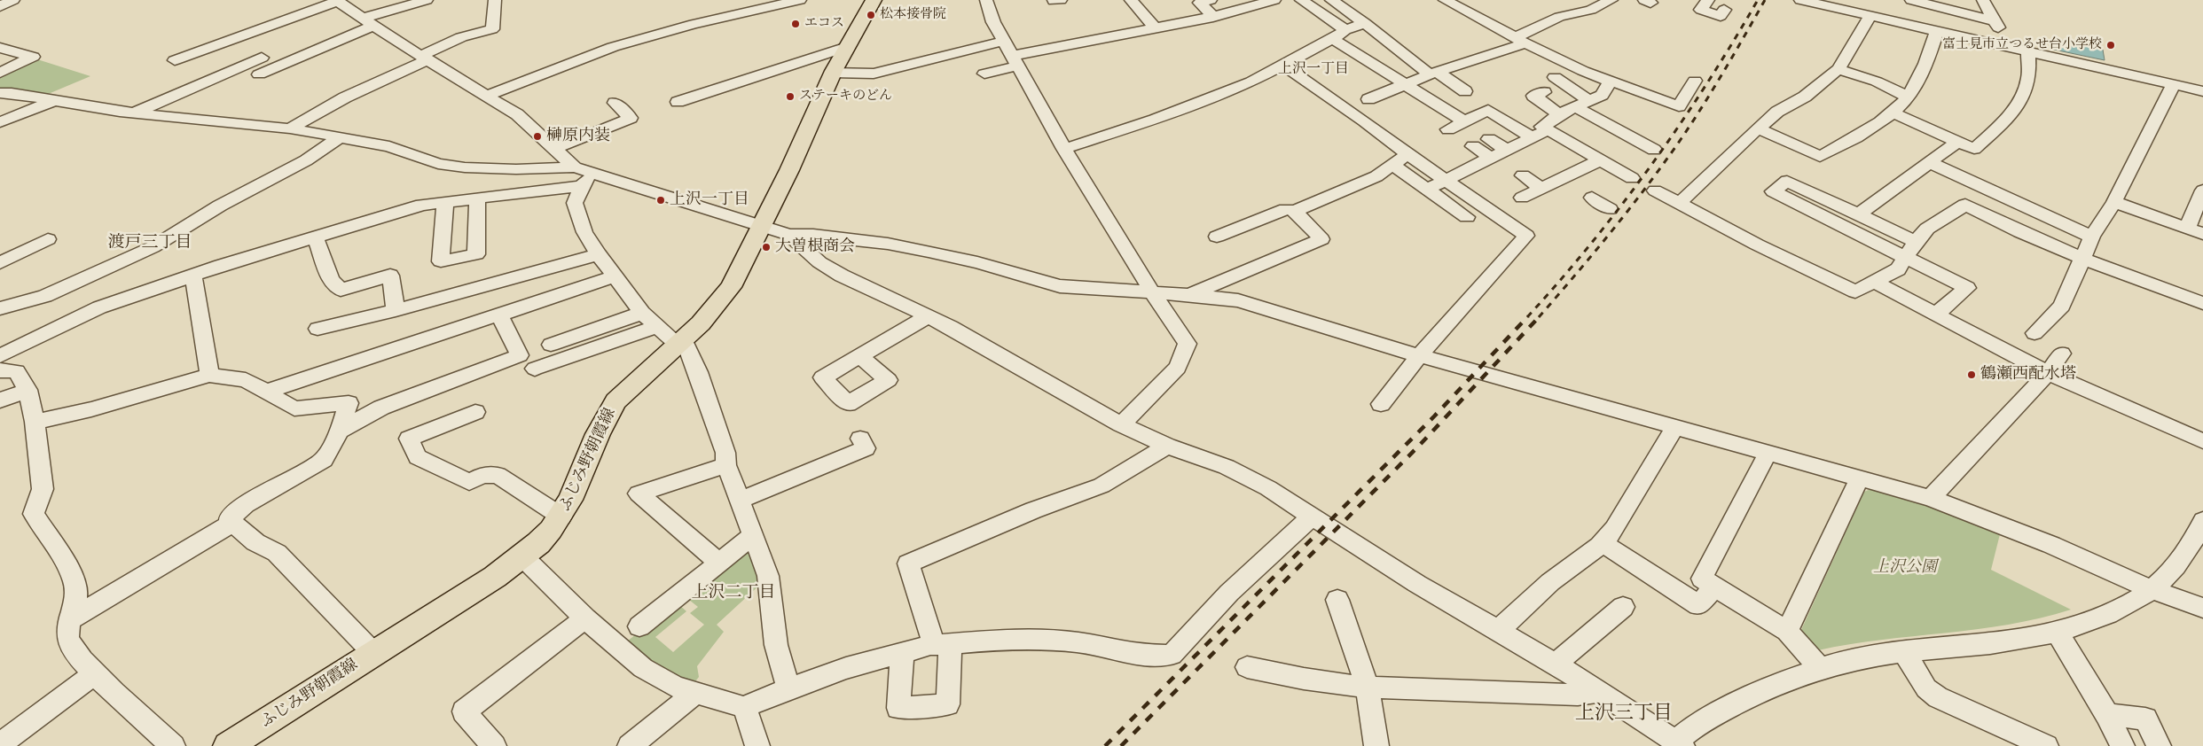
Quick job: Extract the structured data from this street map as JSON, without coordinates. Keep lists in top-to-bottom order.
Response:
{
  "streets": {
    "main road": ["ふじみ野朝霞線"]
  },
  "districts": [
    "上沢一丁目",
    "渡戸三丁目",
    "上沢二丁目",
    "上沢三丁目"
  ],
  "parks": ["上沢公園"],
  "places": [
    "松本接骨院",
    "エコス",
    "富士見市立つるせ台小学校",
    "ステーキのどん",
    "榊原内装",
    "上沢一丁目",
    "大曽根商会",
    "鶴瀬西配水塔"
  ]
}
